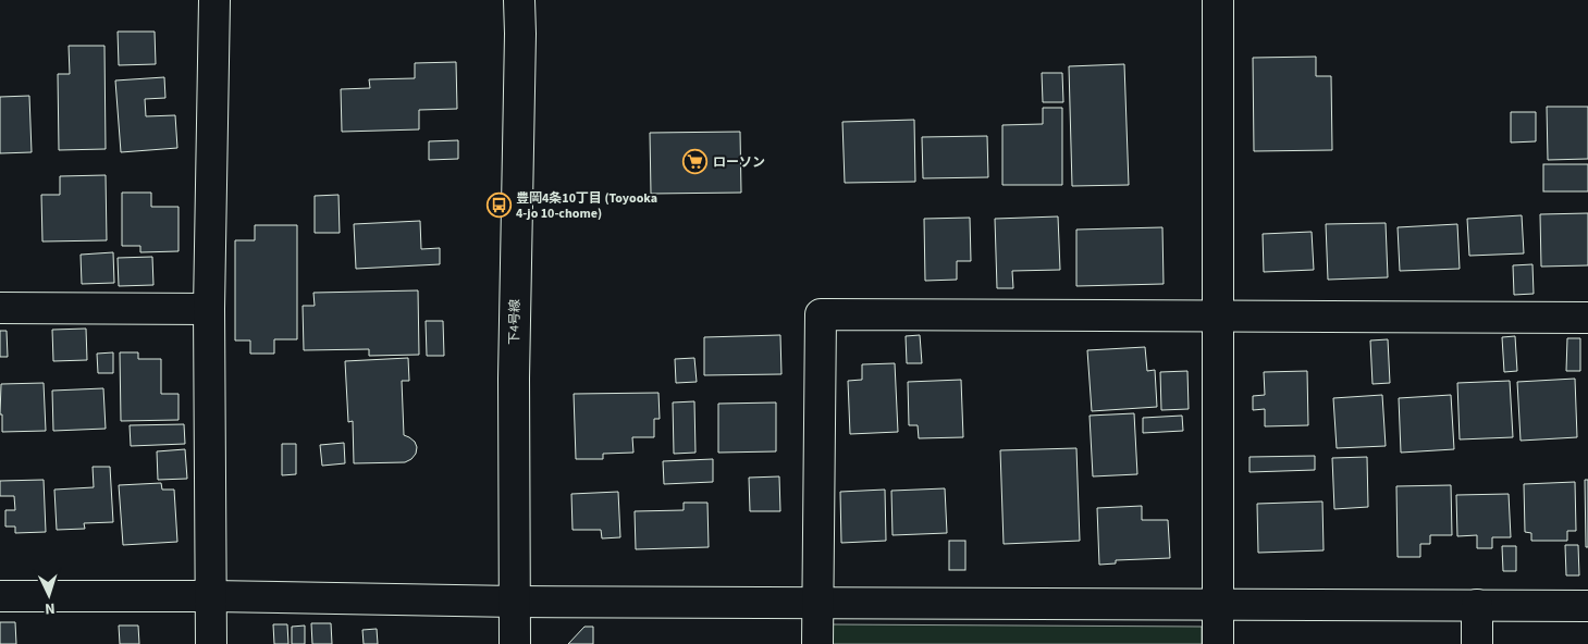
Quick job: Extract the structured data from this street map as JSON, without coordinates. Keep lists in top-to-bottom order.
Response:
{
  "streets": {
    "street": ["下4号線"]
  },
  "places": {
    "supermarket": ["ローソン"],
    "bus stop": ["豊岡4条10丁目 (Toyooka 4-jo 10-chome)"]
  },
  "north": "bottom"
}
